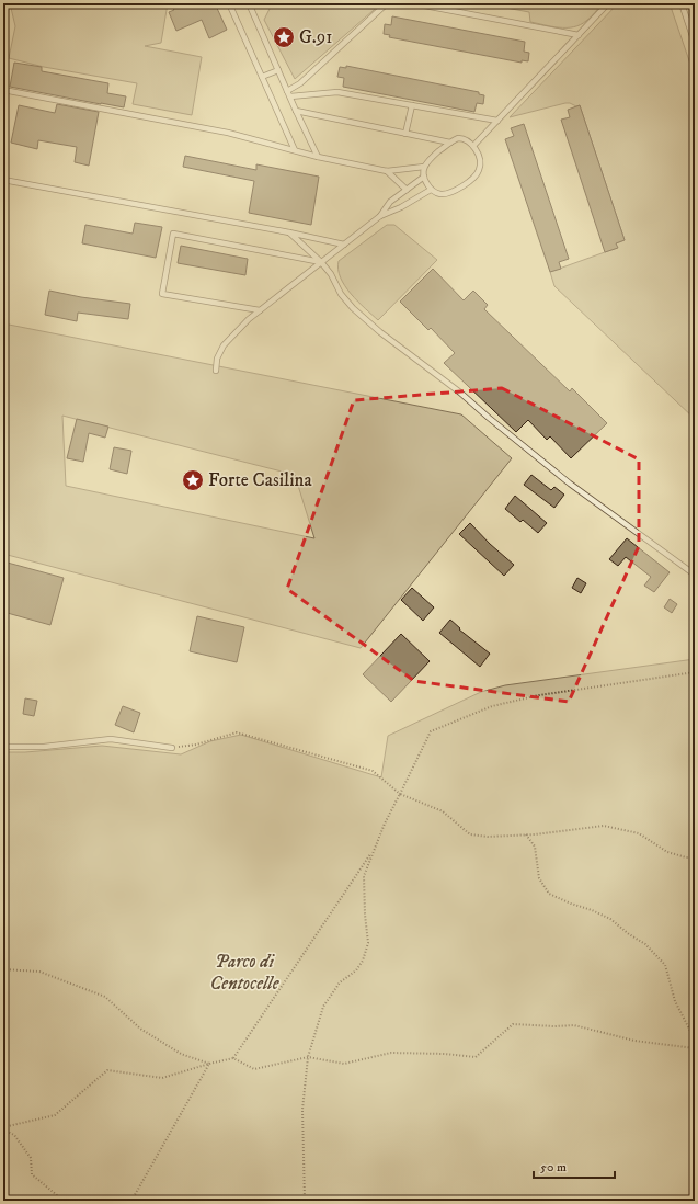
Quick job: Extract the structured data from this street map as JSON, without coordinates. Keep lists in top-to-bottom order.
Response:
{
  "parks": ["Parco di Centocelle"],
  "places": {
    "place": ["G.91", "Forte Casilina"]
  },
  "scale_bar": "50 m"
}
